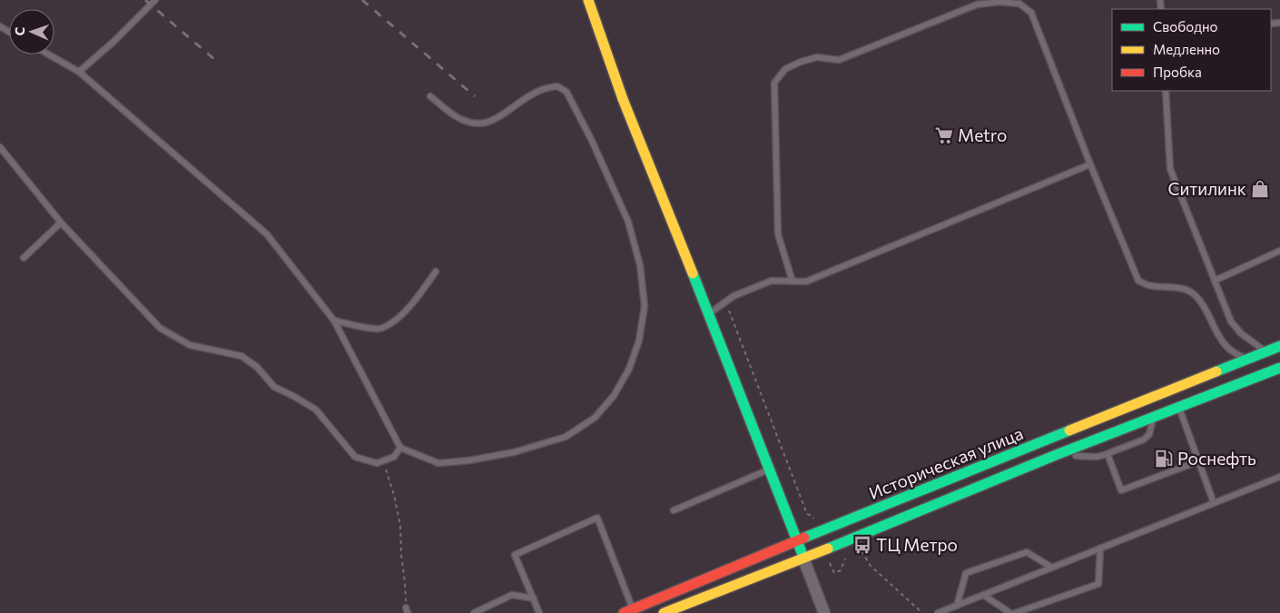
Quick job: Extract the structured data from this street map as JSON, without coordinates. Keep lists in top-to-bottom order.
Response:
{
  "streets": {
    "main road": ["Историческая улица"]
  },
  "places": {
    "supermarket": ["Metro"],
    "shop": ["Ситилинк"],
    "fuel station": ["Роснефть"],
    "bus stop": ["ТЦ Метро"]
  },
  "legend": ["Свободно", "Медленно", "Пробка"],
  "north": "left"
}
